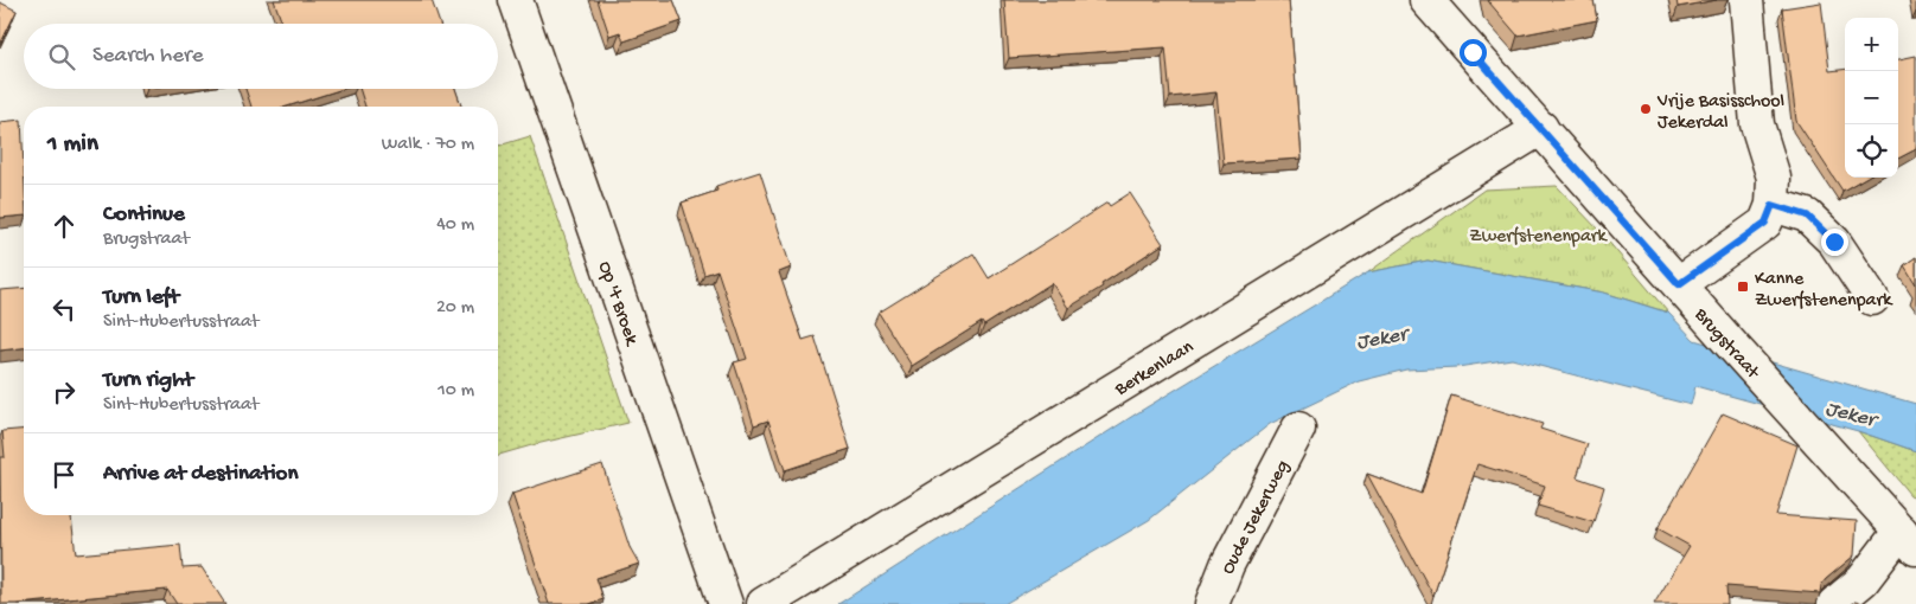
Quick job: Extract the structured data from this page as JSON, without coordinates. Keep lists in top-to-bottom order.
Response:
{
  "streets": {
    "street": [
      "Op 't Broek",
      "Brugstraat",
      "Berkenlaan",
      "Oude Jekerweg"
    ]
  },
  "crossings": [
    ["Brugstraat", "Berkenlaan"]
  ],
  "water": ["Jeker"],
  "parks": ["Zwerfstenenpark"],
  "places": {
    "other": ["Vrije Basisschool Jekerdal"],
    "transit": ["Kanne Zwerfstenenpark"]
  },
  "page": {
    "map_buttons": ["+", "−"],
    "search": "Search here",
    "heading": ["1 min", "Walk · 70 m"],
    "list": [
      ["Continue", "Brugstraat", "40 m"],
      ["Turn left", "Sint-Hubertusstraat", "20 m"],
      ["Turn right", "Sint-Hubertusstraat", "10 m"],
      "Arrive at destination"
    ]
  }
}
